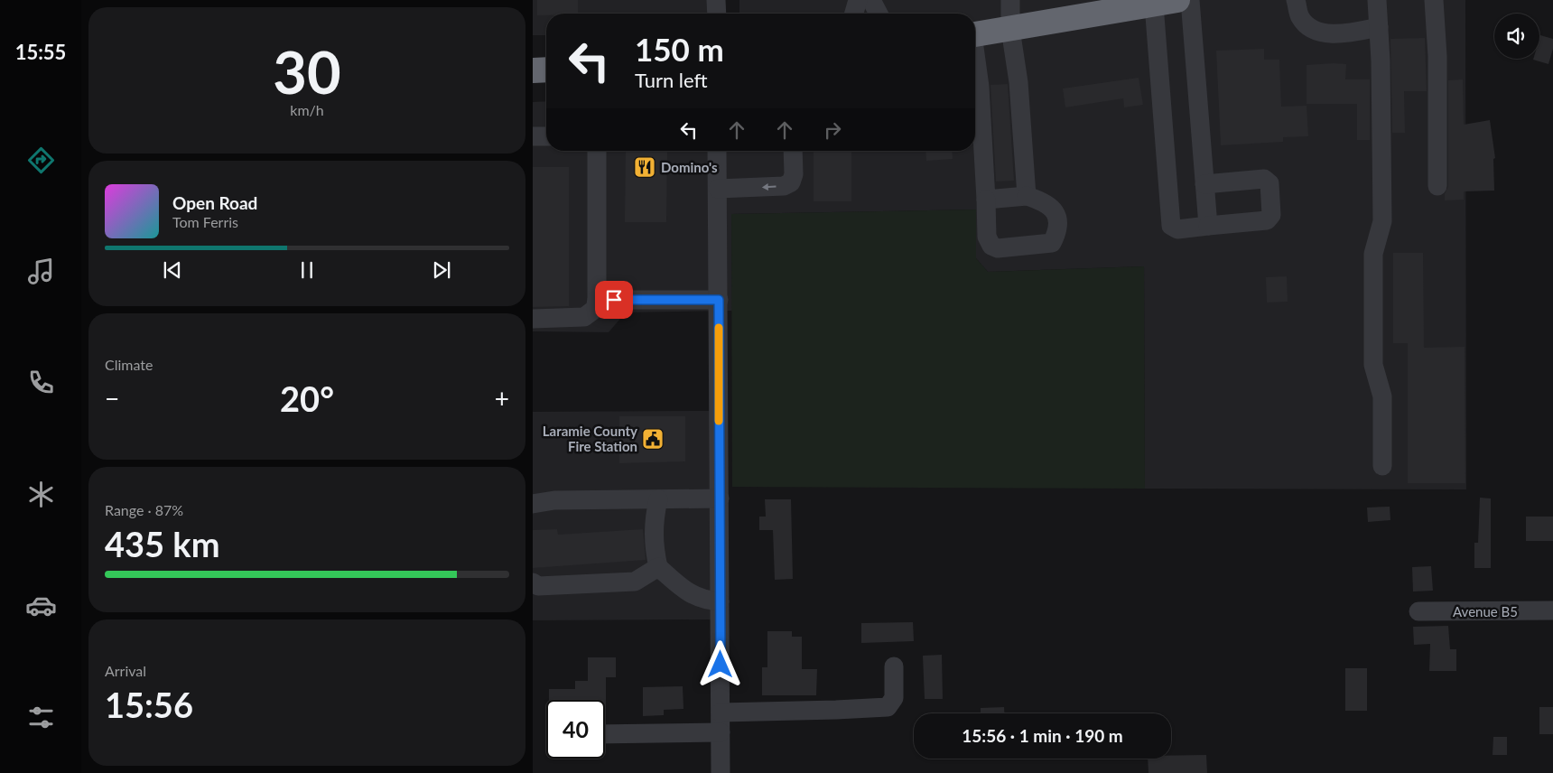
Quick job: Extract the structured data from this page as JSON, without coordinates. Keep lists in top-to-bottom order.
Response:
{
  "streets": {
    "street": ["Avenue B5"]
  },
  "places": {
    "restaurant": ["Domino's"],
    "public building": ["Laramie County Fire Station"]
  },
  "page": {
    "tabs": "15:55",
    "tile": [
      ["30", "km/h"],
      "Climate",
      ["Range · 87%", "435 km"],
      ["Arrival", "15:56"]
    ],
    "turn": ["150 m", "Turn left"],
    "song": ["Open Road", "Tom Ferris"],
    "heat": ["−", "20°", "+"],
    "limit": "40",
    "trip": "15:56 · 1 min · 190 m"
  }
}
